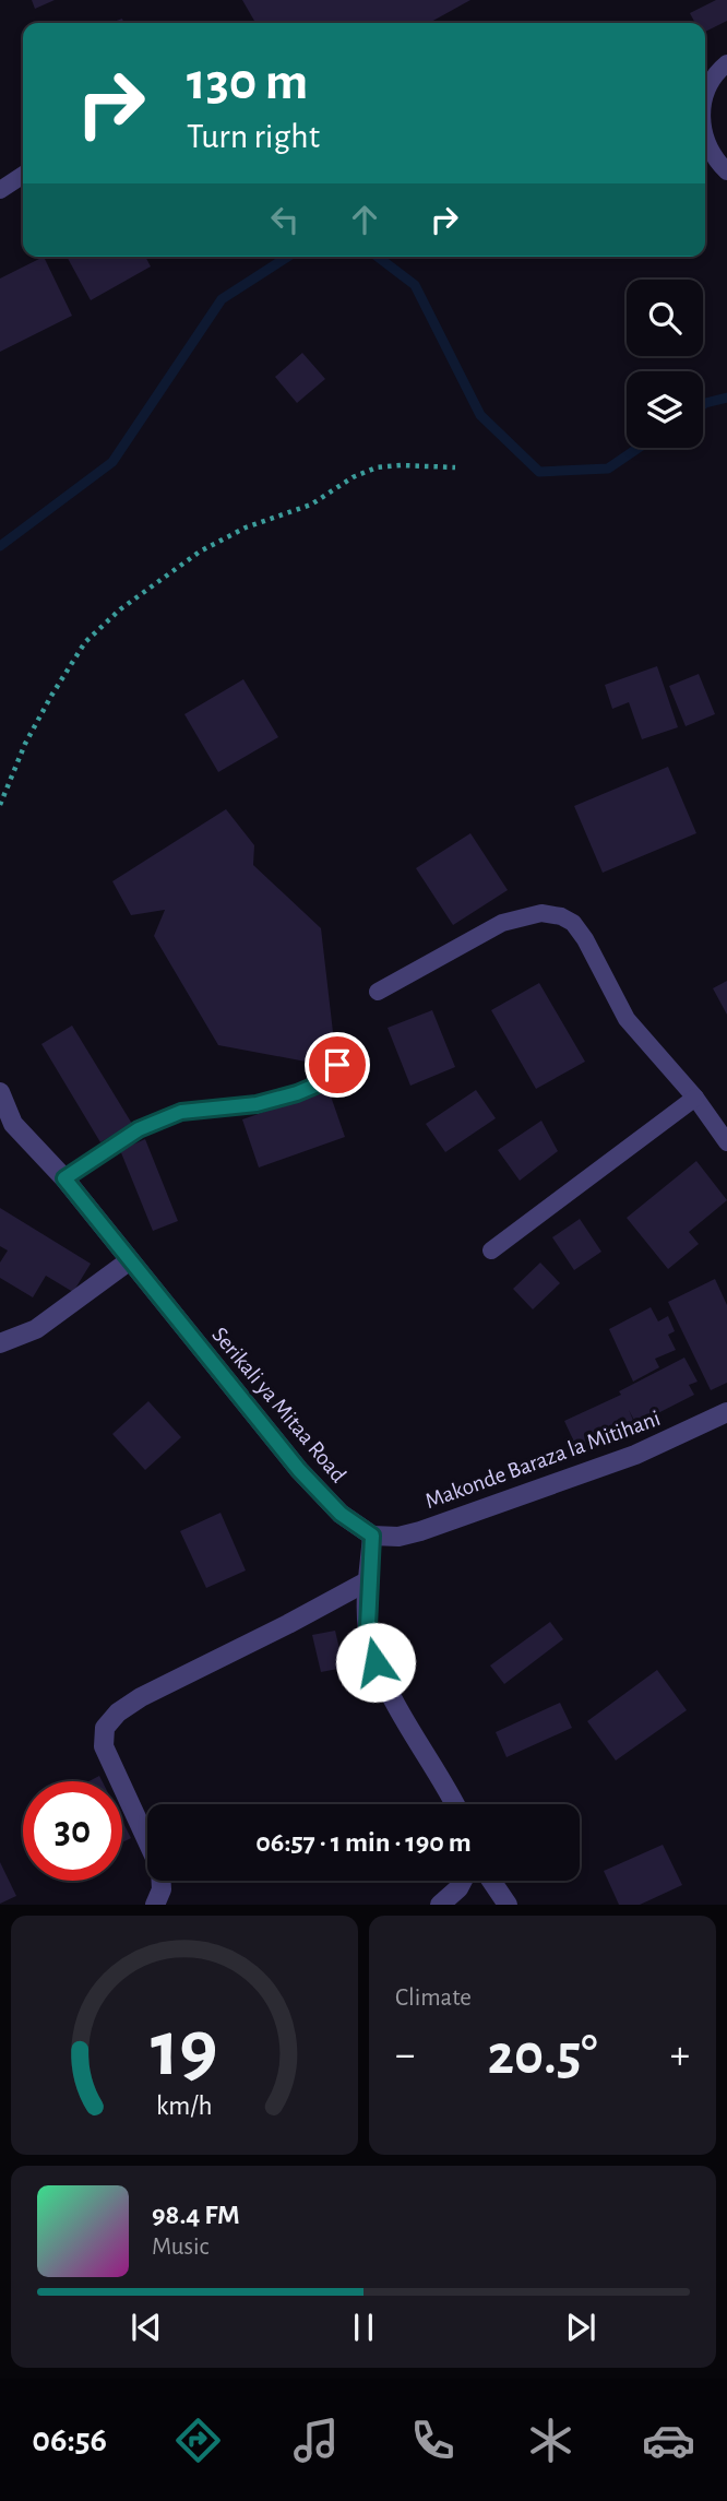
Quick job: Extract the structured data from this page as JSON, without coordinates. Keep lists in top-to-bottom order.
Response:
{
  "streets": {
    "street": ["Serikali ya Mitaa Road", "Makonde Baraza la Mitihani"]
  },
  "crossings": [
    ["Serikali ya Mitaa Road", "Makonde Baraza la Mitihani"]
  ],
  "page": {
    "turn": ["130 m", "Turn right"],
    "limit": "30",
    "trip": "06:57 · 1 min · 190 m",
    "tile": "Climate",
    "heat": ["−", "20.5°", "+"],
    "song": ["98.4 FM", "Music"],
    "tabs": "06:56",
    "gauge": ["19", "km/h"]
  }
}
